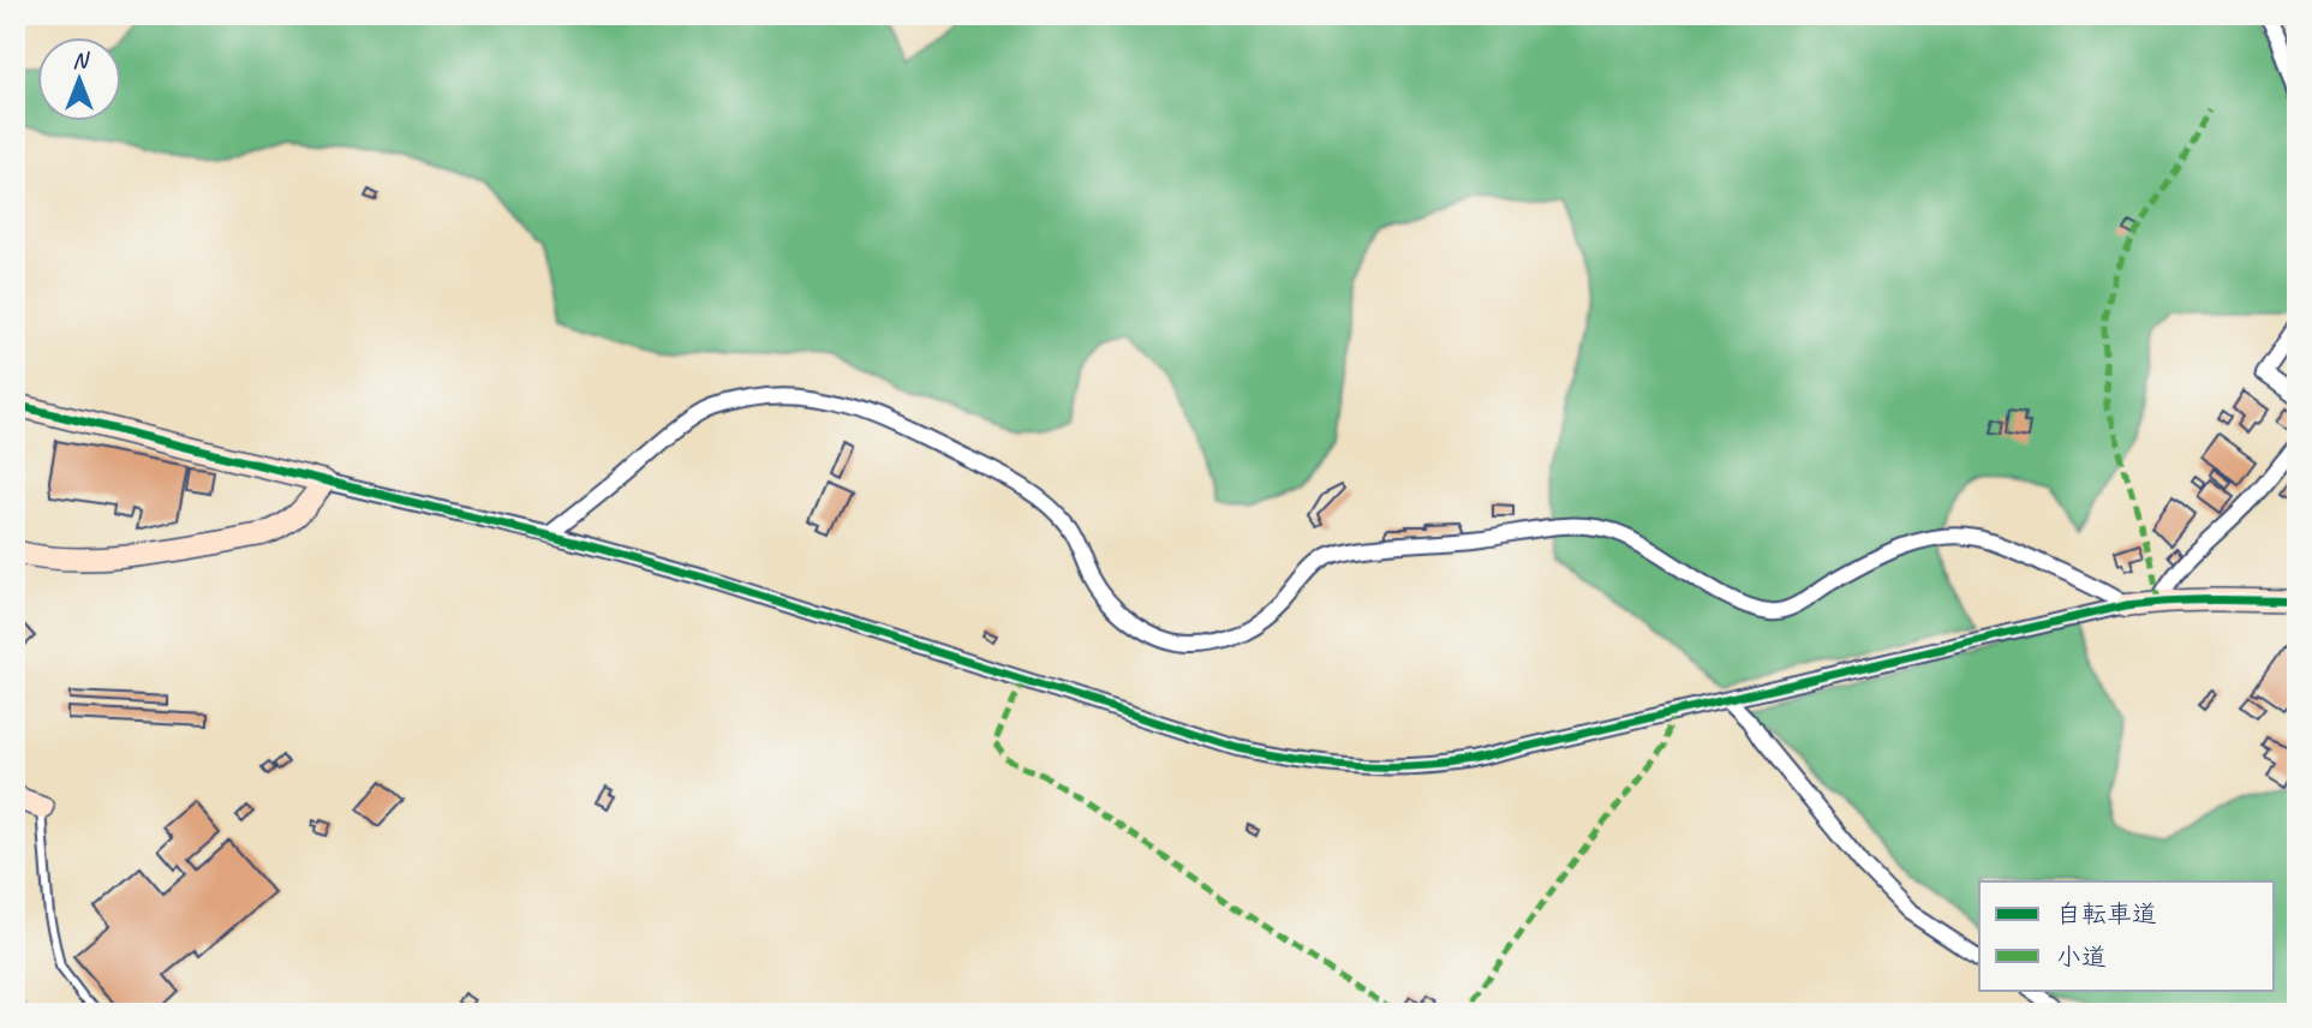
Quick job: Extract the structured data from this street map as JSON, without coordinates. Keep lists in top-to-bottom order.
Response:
{
  "legend": ["自転車道", "小道"],
  "north": "top"
}
